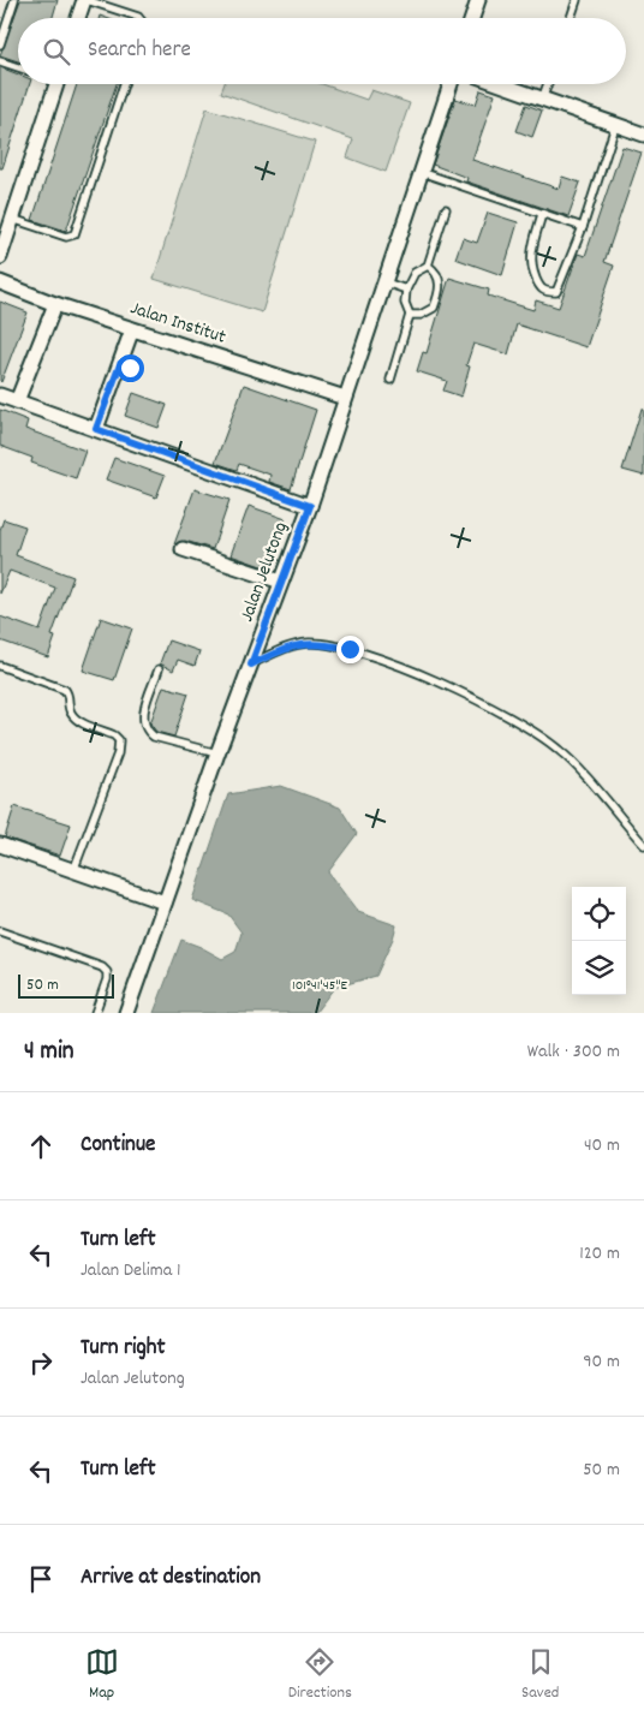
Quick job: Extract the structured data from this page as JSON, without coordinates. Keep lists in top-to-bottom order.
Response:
{
  "streets": {
    "street": ["Jalan Institut", "Jalan Jelutong"]
  },
  "crossings": [
    ["Jalan Institut", "Jalan Jelutong"]
  ],
  "scale_bar": "50 m",
  "page": {
    "search": "Search here",
    "scale": "50 m",
    "heading": ["4 min", "Walk · 300 m"],
    "list": [
      ["Continue", "40 m"],
      ["Turn left", "Jalan Delima 1", "120 m"],
      ["Turn right", "Jalan Jelutong", "90 m"],
      ["Turn left", "50 m"],
      "Arrive at destination"
    ],
    "nav": ["Map", "Directions", "Saved"]
  },
  "coordinates": ["101°41'45\"E"]
}
